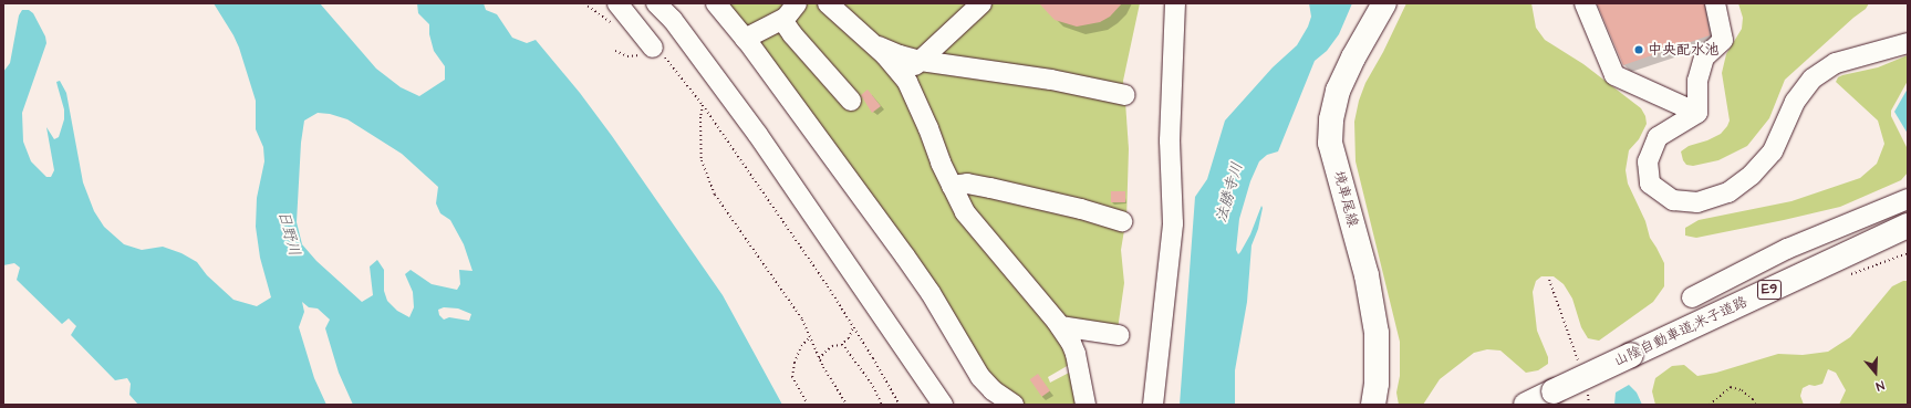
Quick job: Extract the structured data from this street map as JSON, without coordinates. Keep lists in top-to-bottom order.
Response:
{
  "streets": {
    "main road": ["境車尾線", "E9", "山陰自動車道;米子道路"]
  },
  "water": ["法勝寺川", "日野川"],
  "places": ["中央配水池"],
  "north": "bottom"
}
